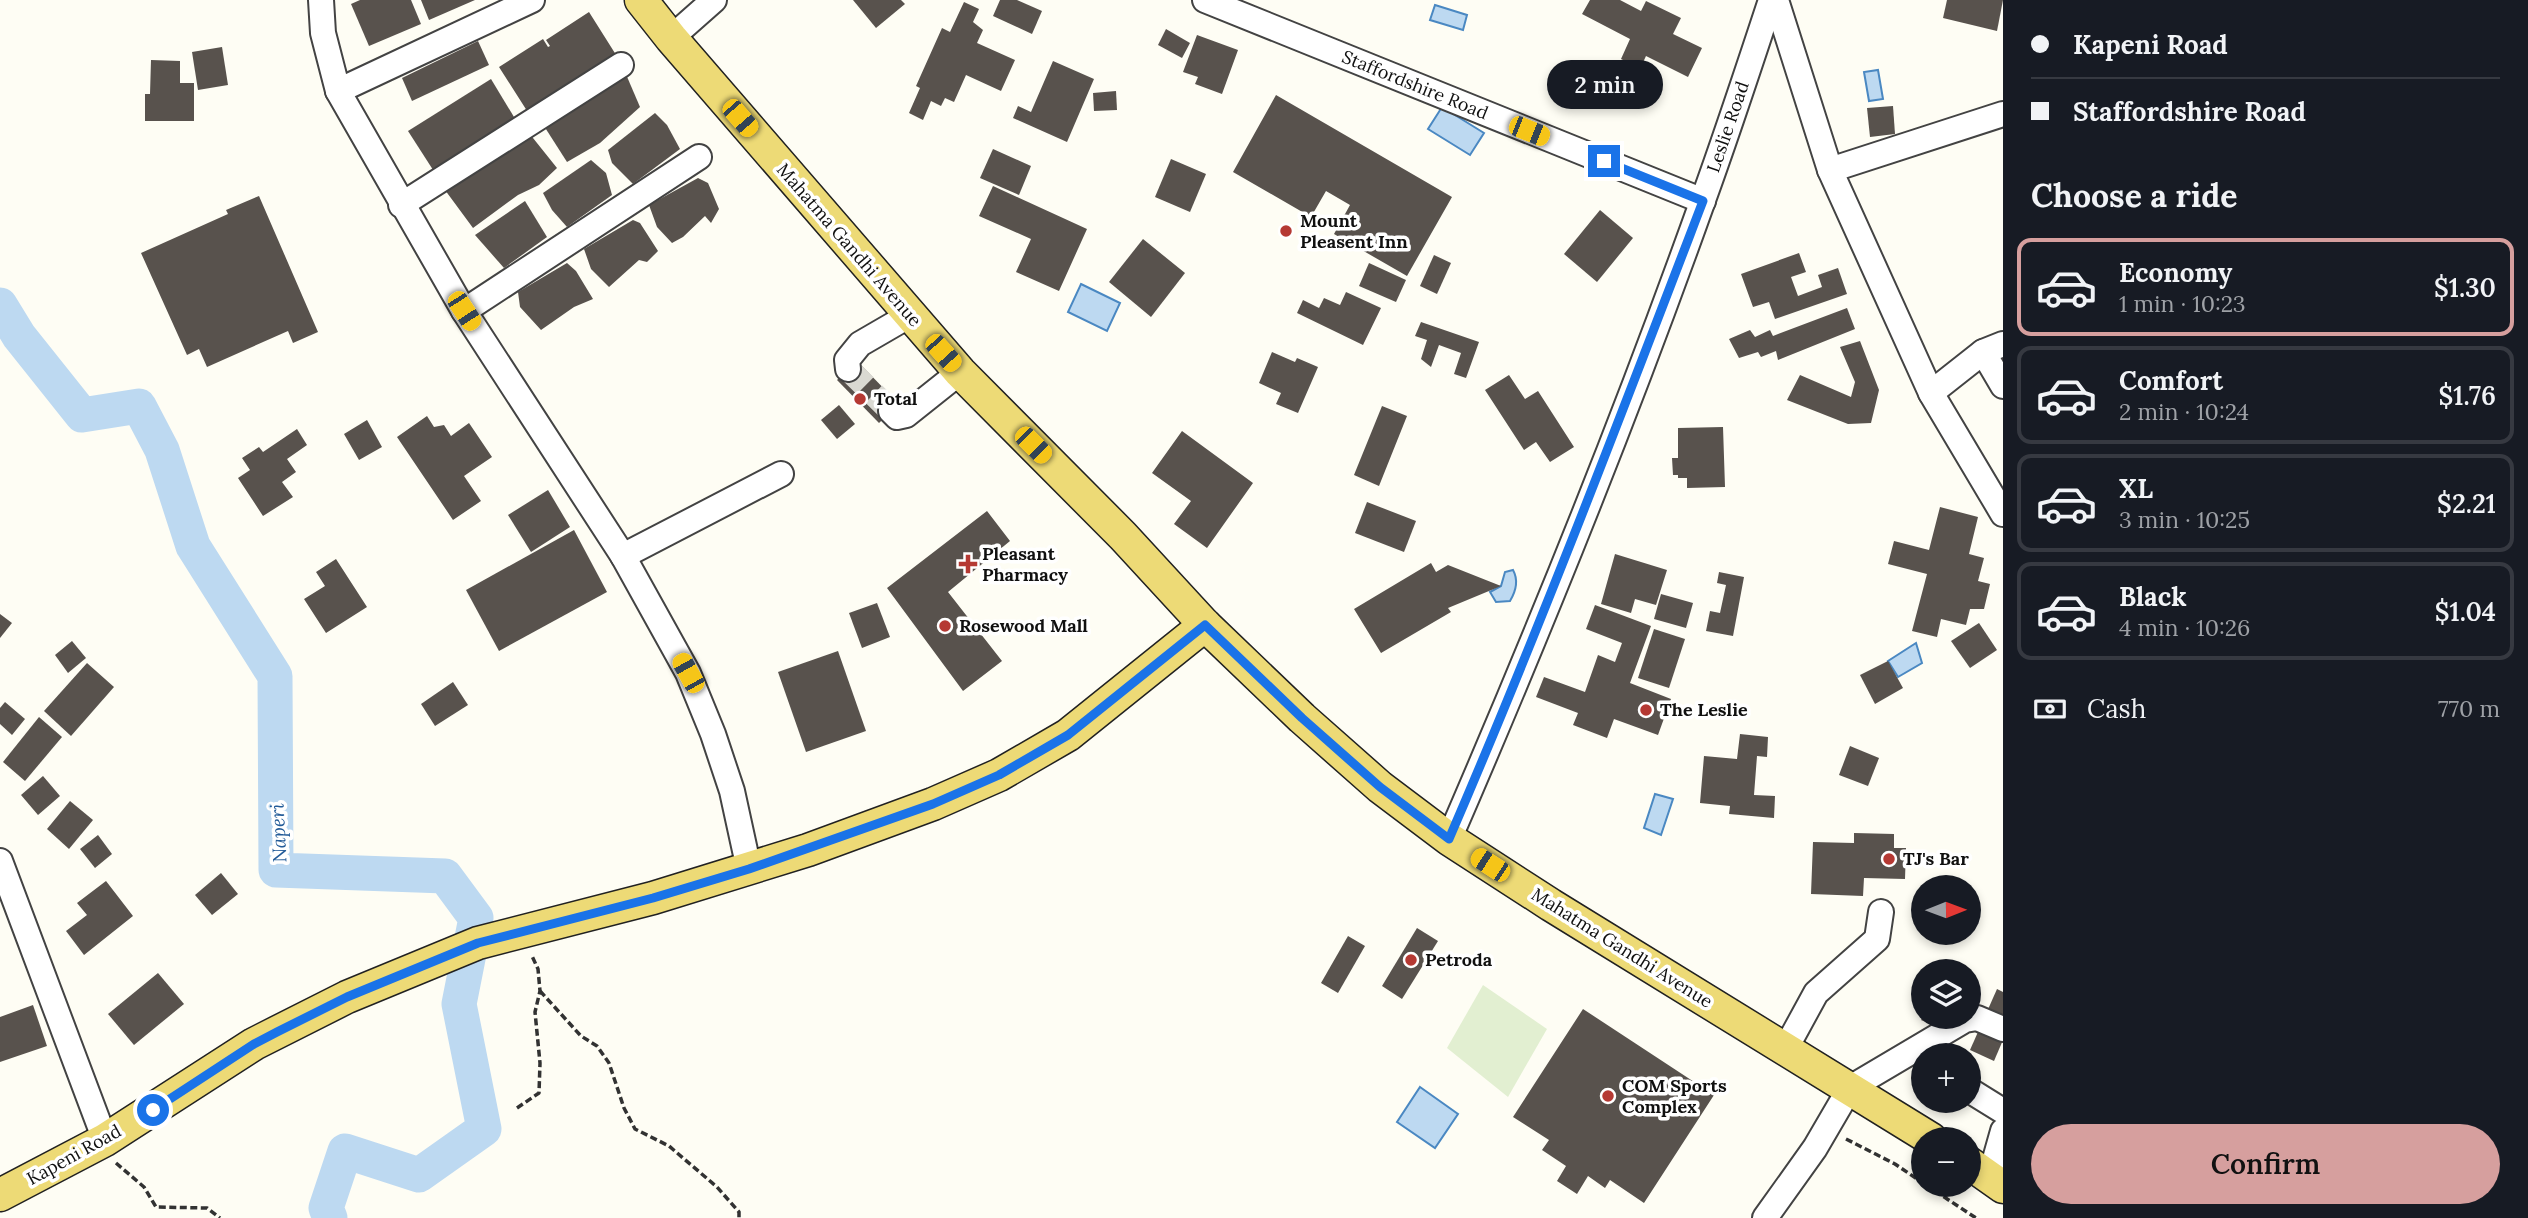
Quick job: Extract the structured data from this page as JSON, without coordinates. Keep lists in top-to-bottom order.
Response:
{
  "streets": {
    "main road": ["Mahatma Gandhi Avenue", "Kapeni Road"],
    "street": ["Staffordshire Road", "Leslie Road"]
  },
  "crossings": [
    ["Staffordshire Road", "Leslie Road"],
    ["Leslie Road", "Mahatma Gandhi Avenue"],
    ["Mahatma Gandhi Avenue", "Kapeni Road"]
  ],
  "water": ["Naperi"],
  "places": {
    "other": [
      "Mount Pleasent Inn",
      "Total",
      "Rosewood Mall",
      "The Leslie",
      "TJ's Bar",
      "Petroda",
      "COM Sports Complex"
    ],
    "health": ["Pleasant Pharmacy"]
  },
  "north": "right",
  "page": {
    "banner": ["Kapeni Road", "Staffordshire Road"],
    "bubble": "2 min",
    "heading": "Choose a ride",
    "list": [
      {
        "name": "Economy",
        "note": "1 min · 10:23",
        "value": "$1.30"
      },
      {
        "name": "Comfort",
        "note": "2 min · 10:24",
        "value": "$1.76"
      },
      {
        "name": "XL",
        "note": "3 min · 10:25",
        "value": "$2.21"
      },
      {
        "name": "Black",
        "note": "4 min · 10:26",
        "value": "$1.04"
      }
    ],
    "pay": ["Cash", "770 m"],
    "map_buttons": ["+", "−"],
    "buttons": "Confirm"
  }
}
